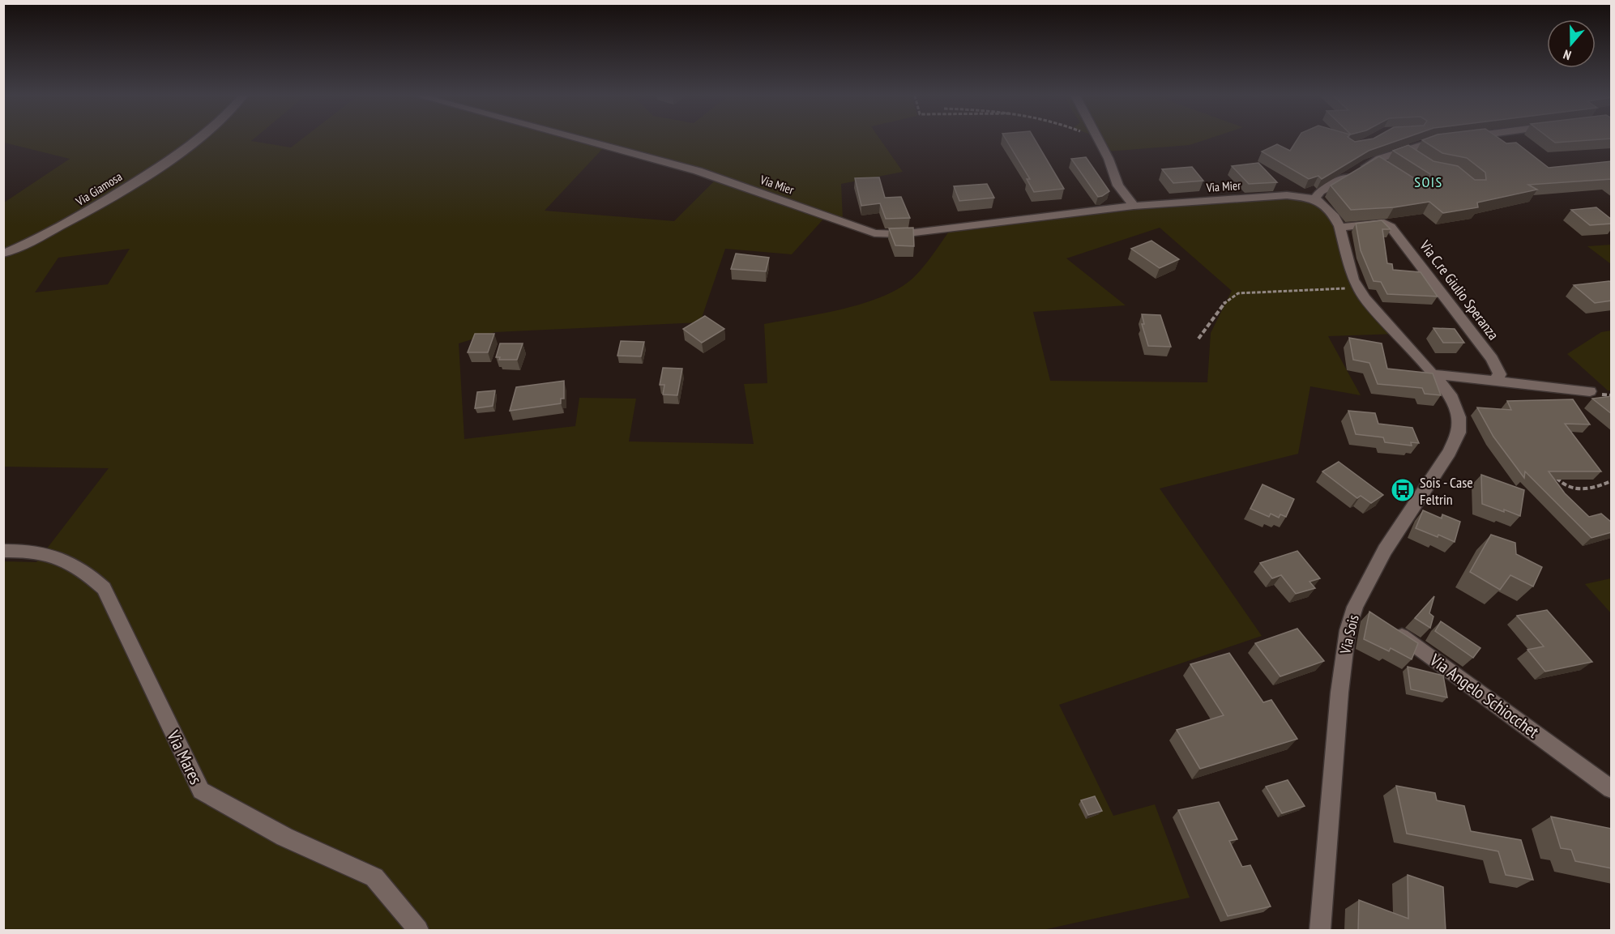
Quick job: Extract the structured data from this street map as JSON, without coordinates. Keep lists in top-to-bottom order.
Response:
{
  "streets": {
    "street": [
      "Via Mier",
      "Via Giamosa",
      "Via C.re Giulio Speranza",
      "Via Sois",
      "Via Angelo Schiocchet",
      "Via Mares"
    ]
  },
  "crossings": [
    ["Via Mier", "Via Sois"],
    ["Via C.re Giulio Speranza", "Via Sois"]
  ],
  "districts": ["SOIS"],
  "places": {
    "bus stop": ["Sois - Case Feltrin"]
  },
  "north": "bottom"
}
